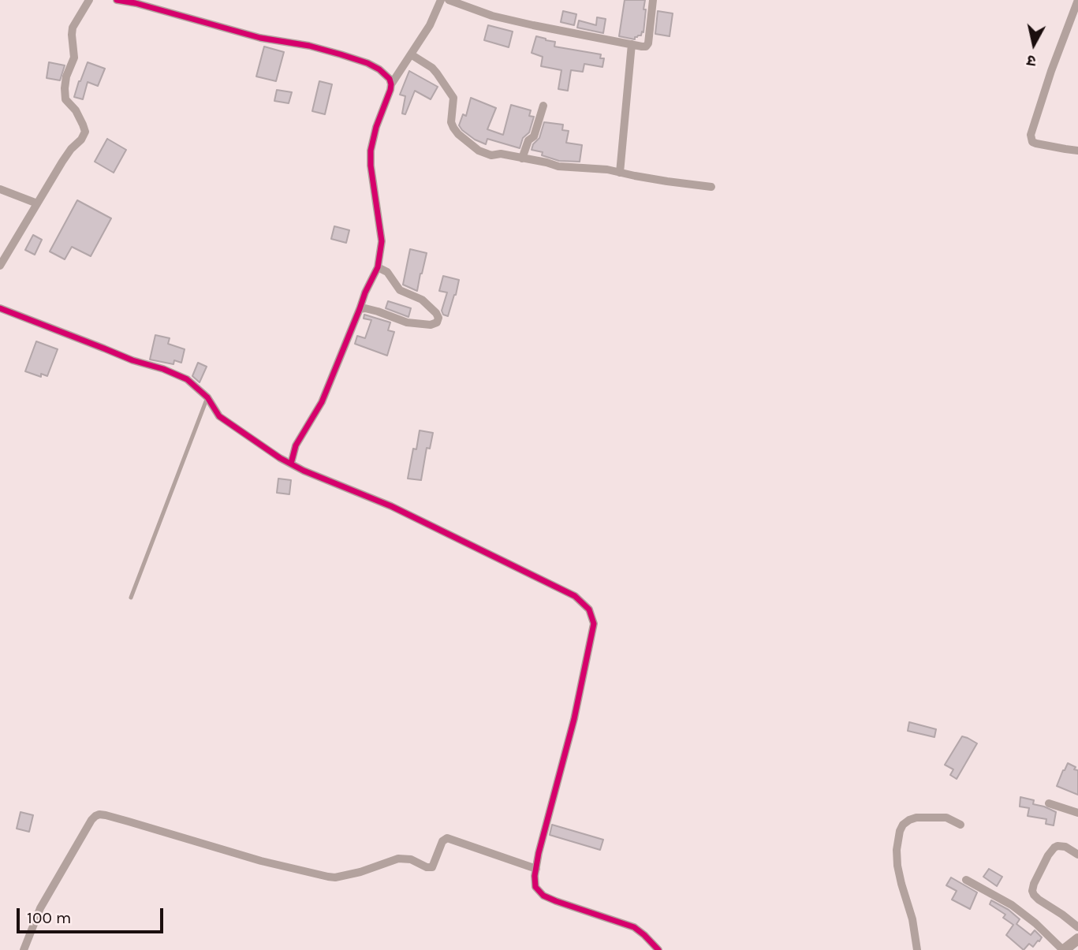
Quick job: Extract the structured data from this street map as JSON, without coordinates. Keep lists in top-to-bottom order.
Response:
{
  "scale_bar": "100 m",
  "north": "bottom"
}
